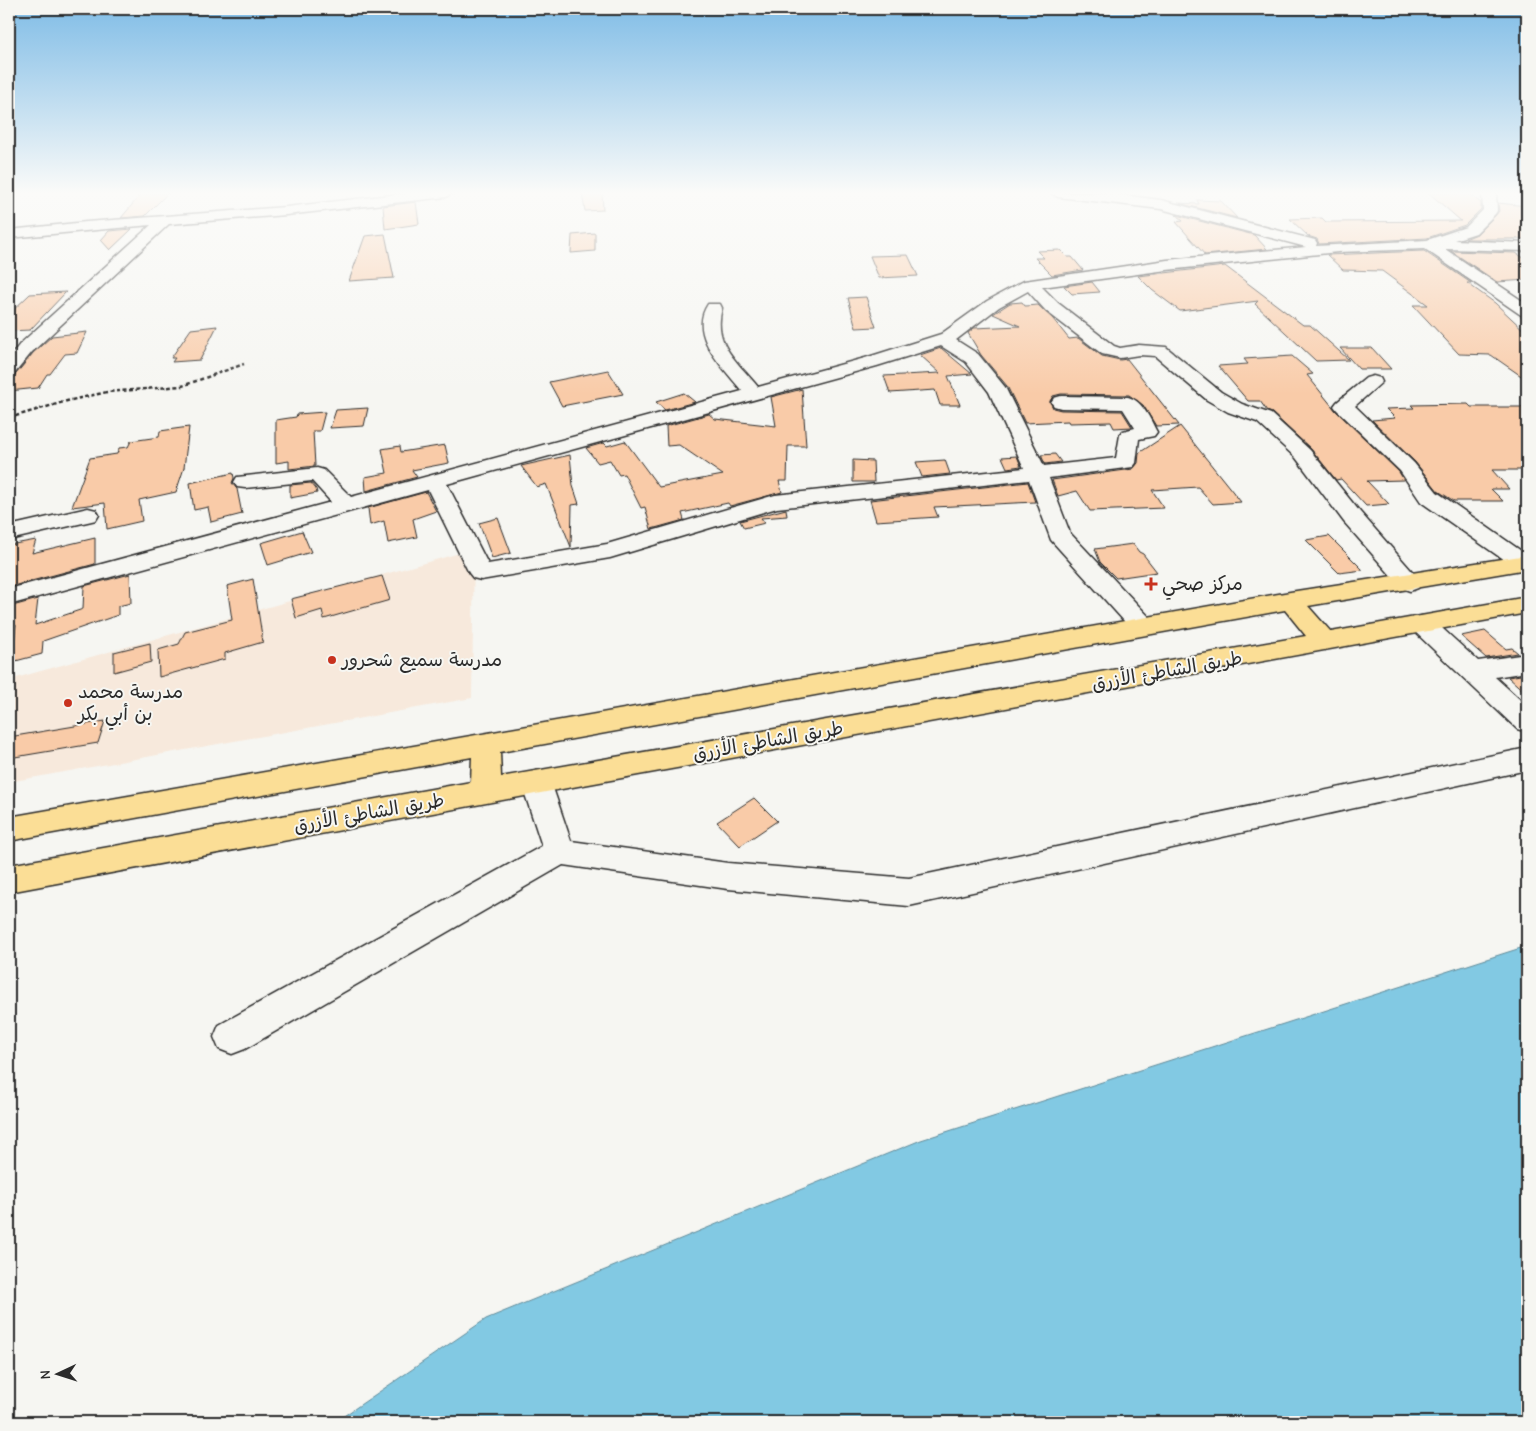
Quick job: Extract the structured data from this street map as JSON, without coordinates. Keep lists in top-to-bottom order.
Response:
{
  "streets": {
    "main road": ["طريق الشاطئ الأزرق"]
  },
  "places": {
    "health": ["مركز صحي"],
    "other": ["مدرسة سميع شحرور", "مدرسة محمد بن أبي بكر"]
  },
  "north": "left"
}
